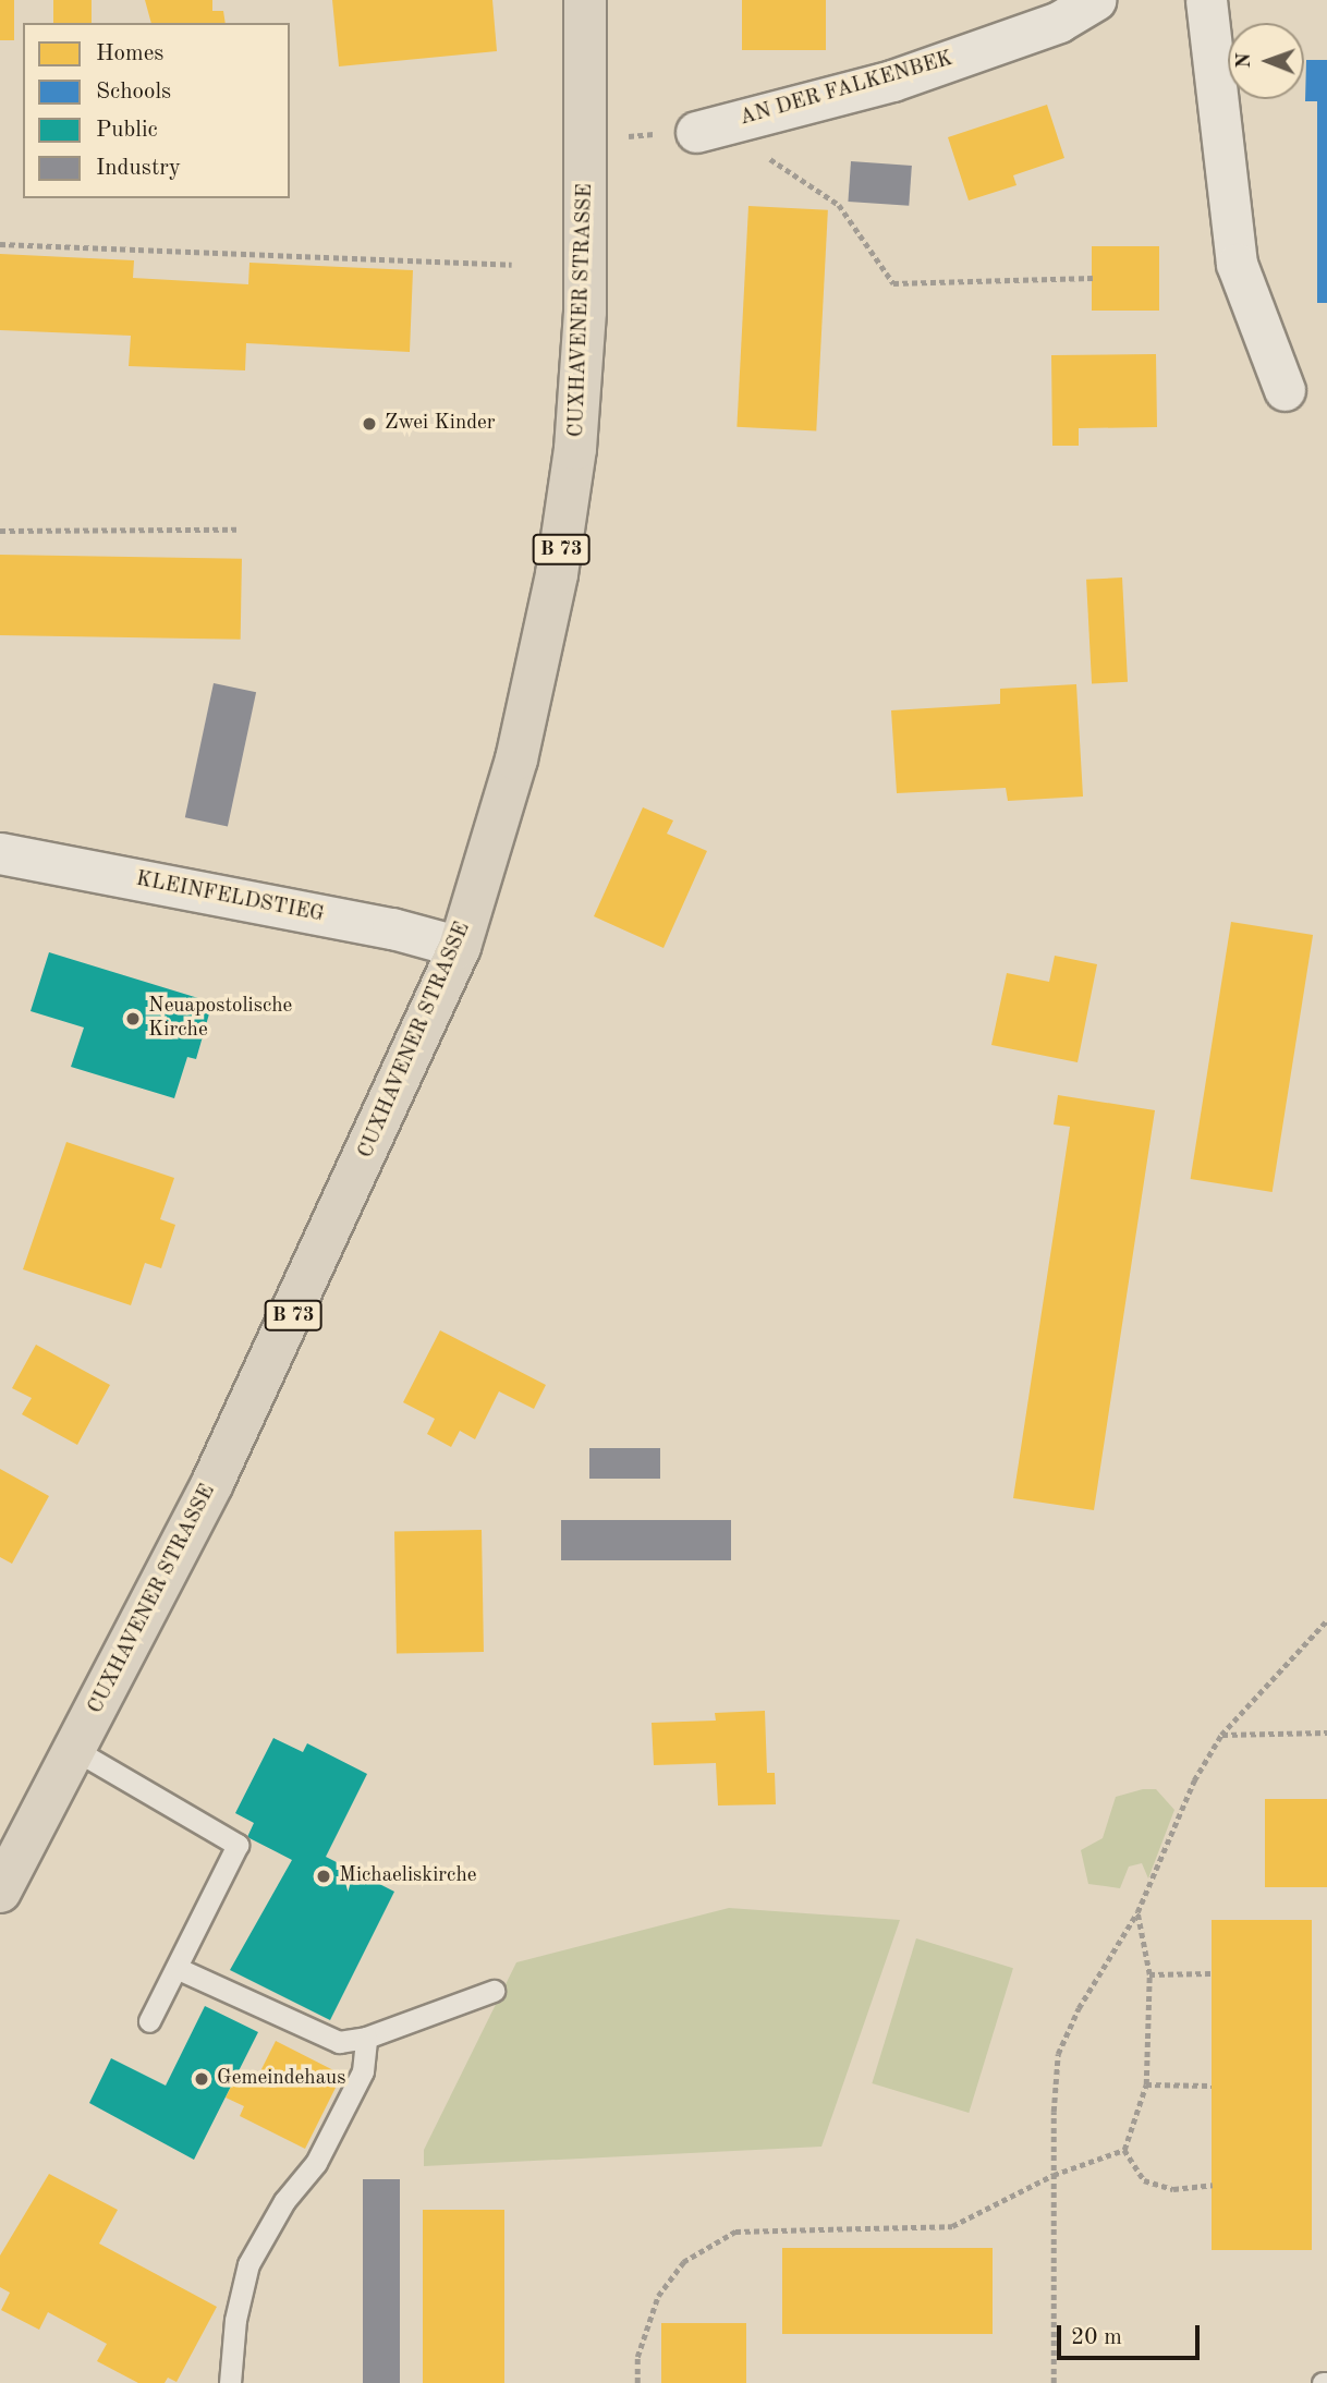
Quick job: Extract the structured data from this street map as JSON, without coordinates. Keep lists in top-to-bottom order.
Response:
{
  "streets": {
    "main road": ["CUXHAVENER STRASSE", "B 73"],
    "street": ["AN DER FALKENBEK", "KLEINFELDSTIEG"]
  },
  "crossings": [
    ["CUXHAVENER STRASSE", "KLEINFELDSTIEG"]
  ],
  "places": [
    "Zwei Kinder",
    "Neuapostolische Kirche",
    "Michaeliskirche",
    "Gemeindehaus"
  ],
  "legend": [
    "Homes",
    "Schools",
    "Public",
    "Industry"
  ],
  "scale_bar": "20 m",
  "north": "left"
}
